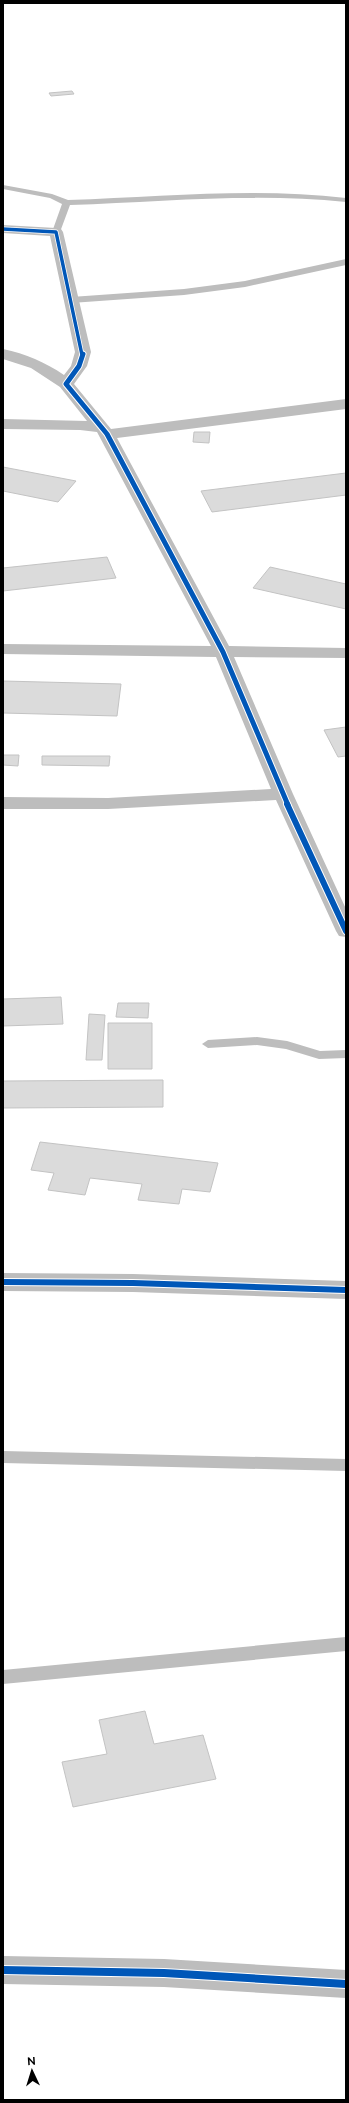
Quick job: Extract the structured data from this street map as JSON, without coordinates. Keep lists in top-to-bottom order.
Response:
{
  "north": "top"
}
